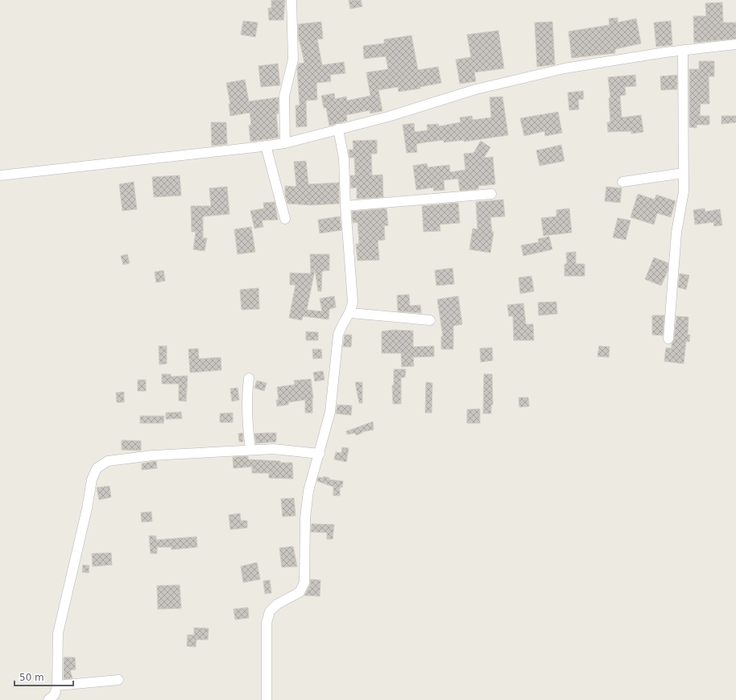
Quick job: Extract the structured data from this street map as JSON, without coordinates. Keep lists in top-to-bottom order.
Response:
{
  "scale_bar": "50 m"
}
